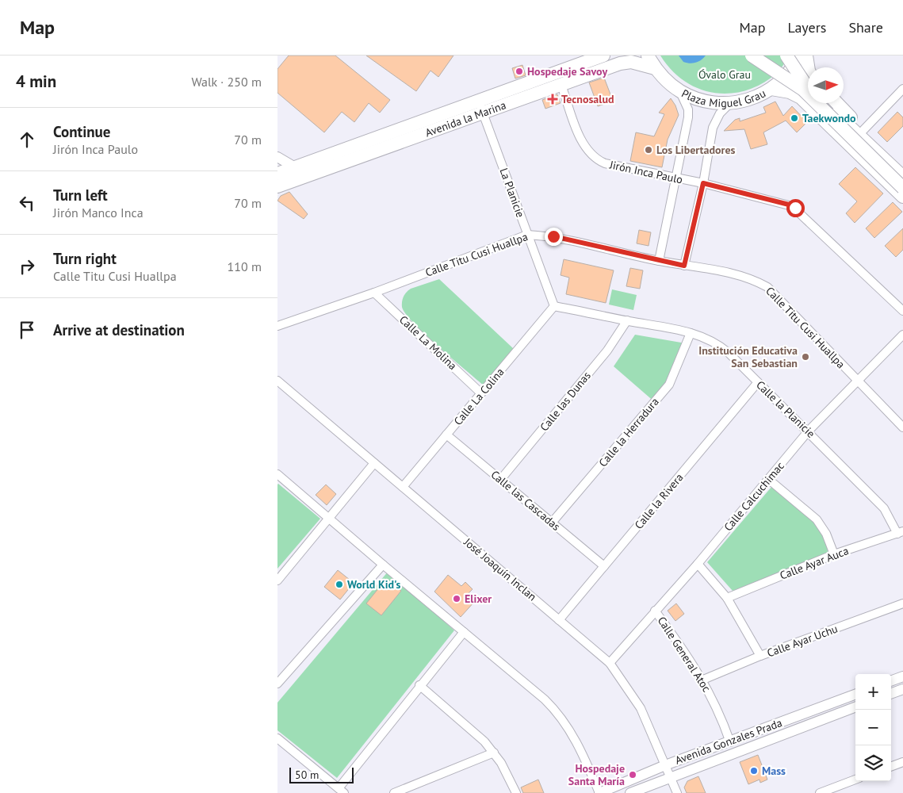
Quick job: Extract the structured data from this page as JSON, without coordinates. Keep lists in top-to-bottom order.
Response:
{
  "streets": {
    "main road": ["Plaza Miguel Grau", "Avenida la Marina"],
    "street": [
      "Jirón Inca Paulo",
      "La Planicie",
      "Calle Titu Cusi Huallpa",
      "Calle La Molina",
      "Calle La Colina",
      "Calle las Dunas",
      "Calle la Planicie",
      "Calle la Herradura",
      "Calle Calcuchimac",
      "Calle las Cascadas",
      "Calle la Rivera",
      "Calle Ayar Auca",
      "José Joaquín Inclan",
      "Calle Ayar Uchu",
      "Calle General Atoc",
      "Avenida Gonzales Prada"
    ]
  },
  "crossings": [
    ["Plaza Miguel Grau", "Avenida la Marina"],
    ["Plaza Miguel Grau", "Jirón Inca Paulo"],
    ["Avenida la Marina", "Jirón Inca Paulo"],
    ["Avenida la Marina", "La Planicie"],
    ["La Planicie", "Calle Titu Cusi Huallpa"],
    ["La Planicie", "Calle La Colina"],
    ["La Planicie", "Calle la Planicie"],
    ["Calle Titu Cusi Huallpa", "Calle La Molina"],
    ["Calle Titu Cusi Huallpa", "Calle Calcuchimac"],
    ["Calle La Molina", "Calle La Colina"],
    ["Calle La Colina", "Calle la Planicie"],
    ["Calle La Colina", "Calle las Cascadas"],
    ["Calle La Colina", "José Joaquín Inclan"],
    ["Calle las Dunas", "Calle la Planicie"],
    ["Calle las Dunas", "Calle las Cascadas"],
    ["Calle la Planicie", "Calle la Herradura"],
    ["Calle la Planicie", "Calle Calcuchimac"],
    ["Calle la Planicie", "Calle la Rivera"],
    ["Calle la Planicie", "Calle Ayar Auca"],
    ["Calle la Herradura", "Calle las Cascadas"],
    ["Calle Calcuchimac", "José Joaquín Inclan"],
    ["Calle Calcuchimac", "Calle General Atoc"],
    ["Calle las Cascadas", "Calle la Rivera"],
    ["Calle la Rivera", "José Joaquín Inclan"],
    ["José Joaquín Inclan", "Avenida Gonzales Prada"],
    ["Calle Ayar Uchu", "Calle General Atoc"],
    ["Calle General Atoc", "Avenida Gonzales Prada"]
  ],
  "parks": ["Óvalo Grau"],
  "places": {
    "other": [
      "Hospedaje Savoy",
      "Taekwondo",
      "Los Libertadores",
      "Institución Educativa San Sebastian",
      "World Kid's",
      "Elixer",
      "Mass",
      "Hospedaje Santa María"
    ],
    "health": ["Tecnosalud"]
  },
  "scale_bar": "50 m",
  "north": "right",
  "page": {
    "header": "Map",
    "nav": ["Map", "Layers", "Share"],
    "heading": ["4 min", "Walk · 250 m"],
    "list": [
      ["Continue", "Jirón Inca Paulo", "70 m"],
      ["Turn left", "Jirón Manco Inca", "70 m"],
      ["Turn right", "Calle Titu Cusi Huallpa", "110 m"],
      "Arrive at destination"
    ],
    "map_buttons": ["+", "−"],
    "scale": "50 m"
  }
}
